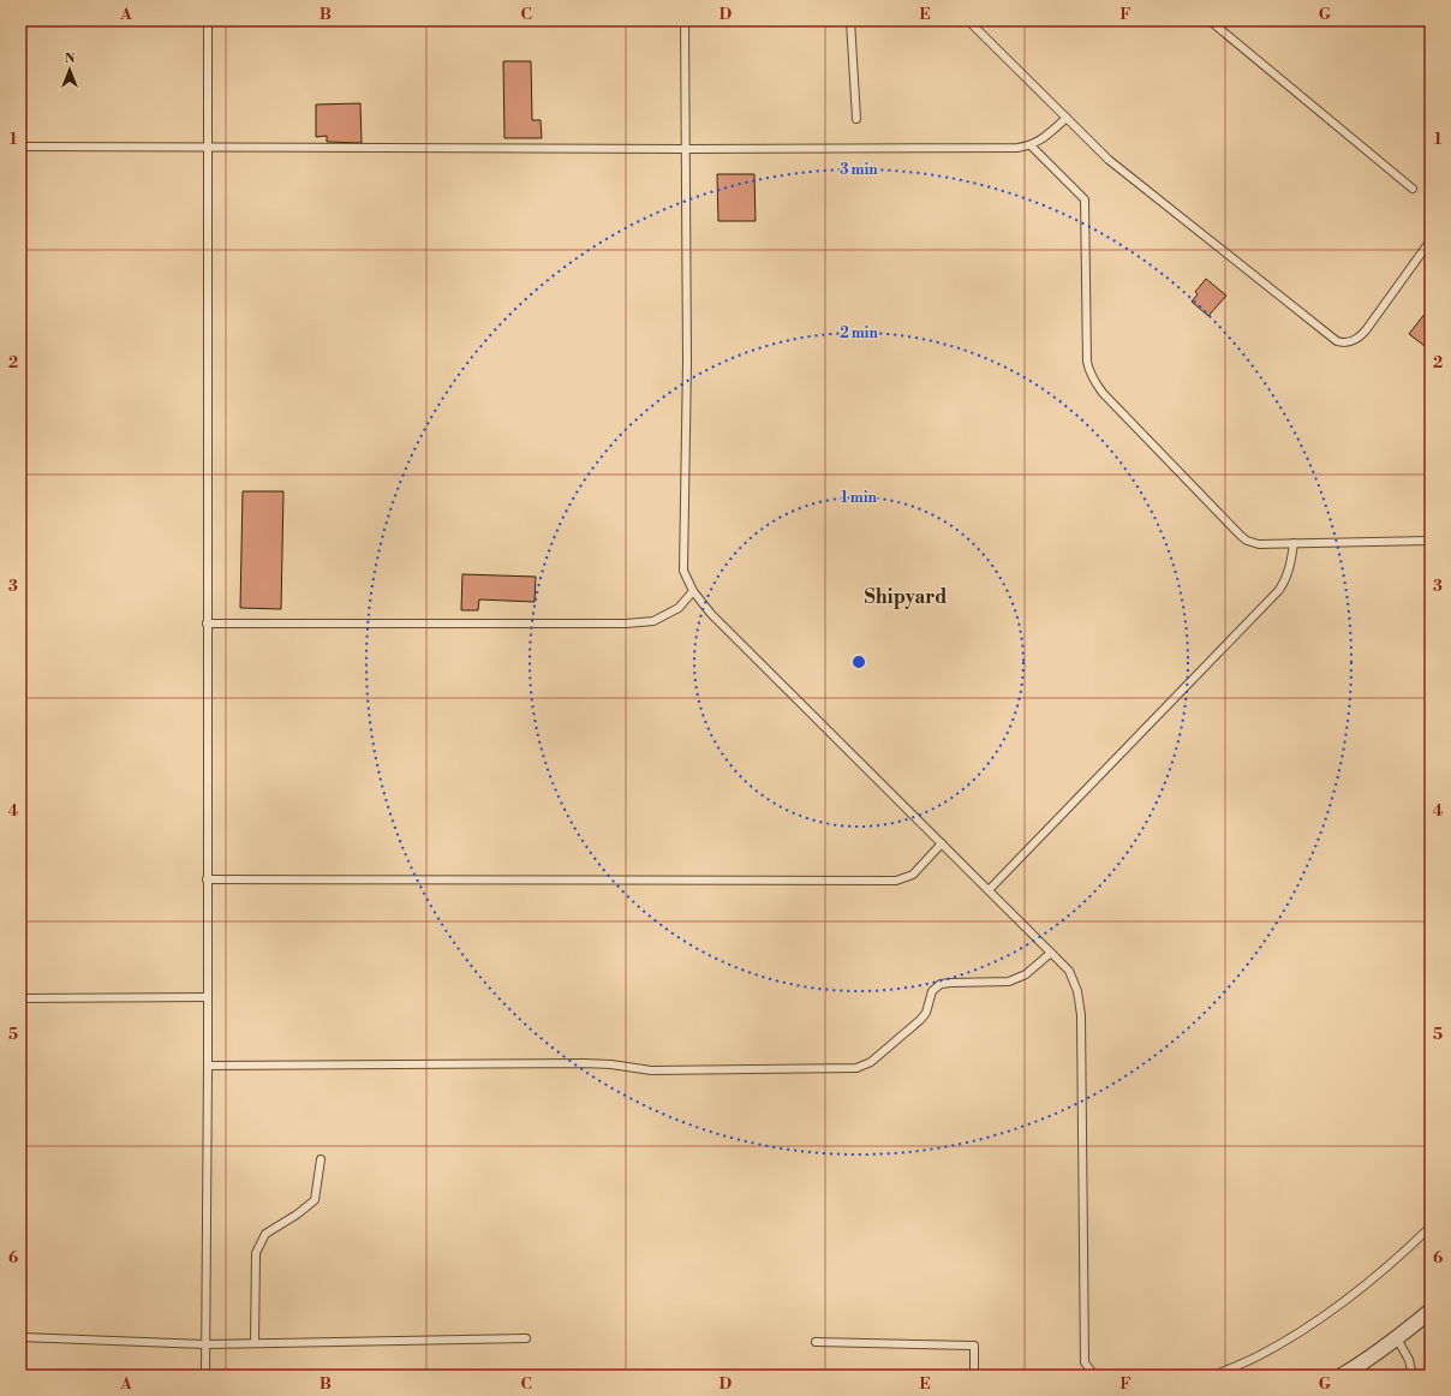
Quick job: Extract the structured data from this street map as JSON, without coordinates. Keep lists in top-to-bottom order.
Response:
{
  "districts": ["Shipyard"],
  "north": "top",
  "grid": {
    "columns": [
      "A",
      "B",
      "C",
      "D",
      "E",
      "F",
      "G"
    ],
    "rows": [
      "1",
      "2",
      "3",
      "4",
      "5",
      "6"
    ]
  },
  "rings": ["3 min", "2 min", "1 min"]
}
